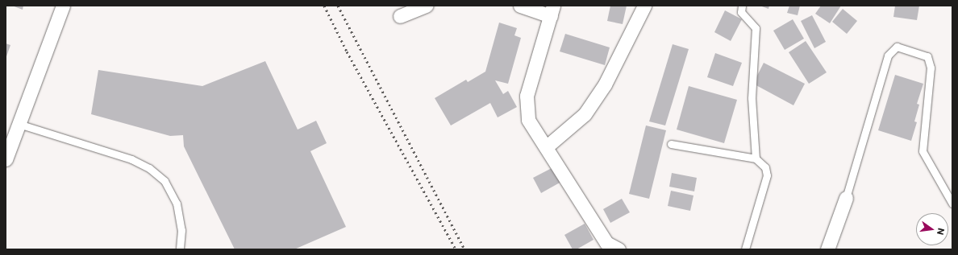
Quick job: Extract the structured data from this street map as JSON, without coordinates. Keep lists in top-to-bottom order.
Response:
{
  "north": "right"
}
